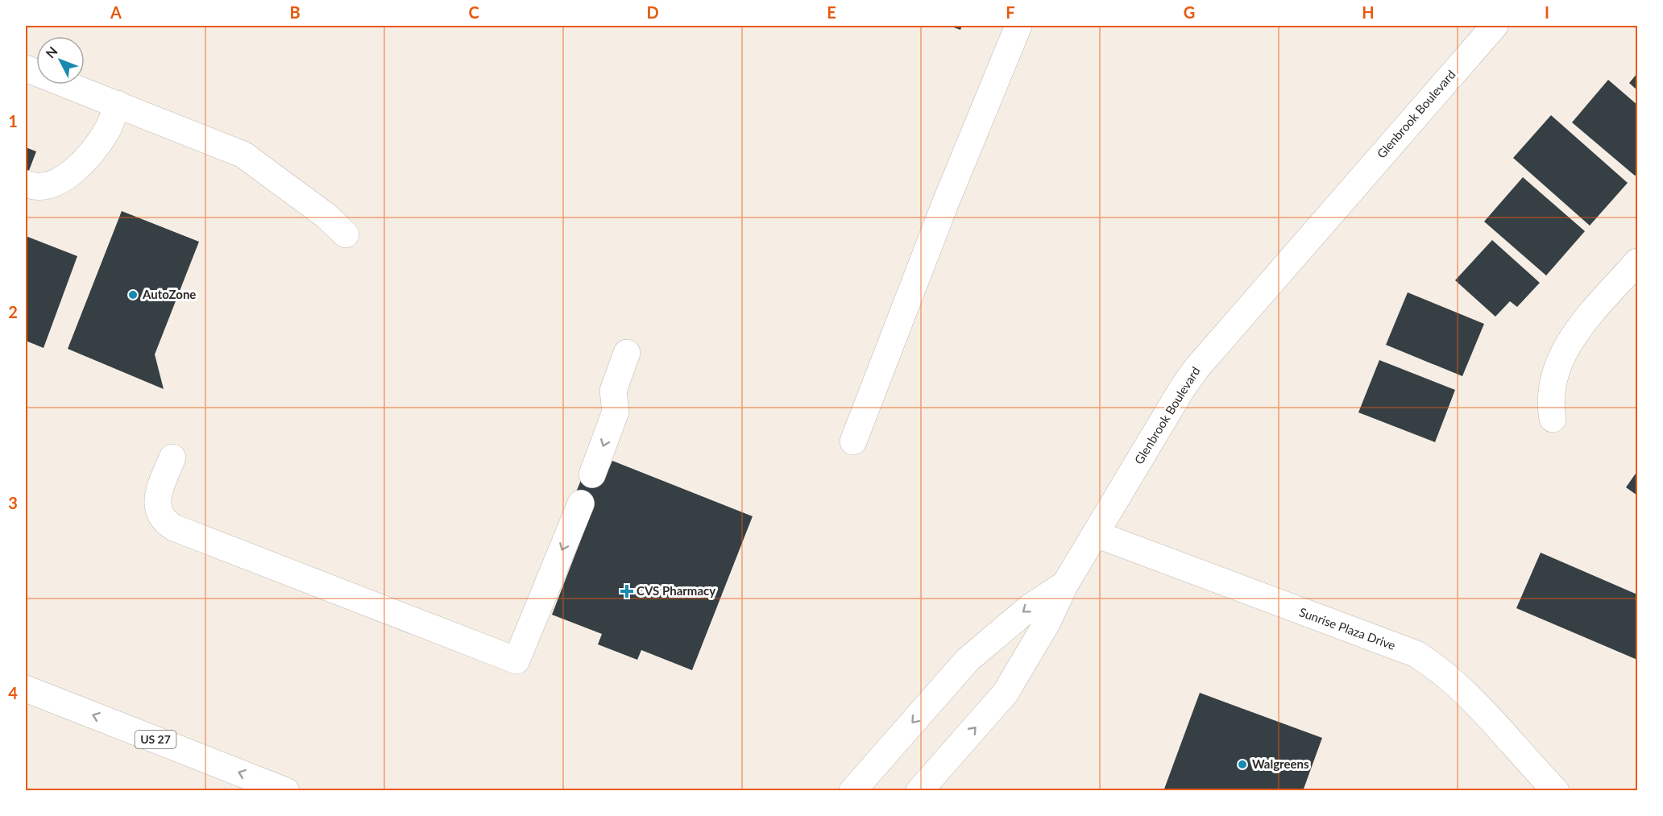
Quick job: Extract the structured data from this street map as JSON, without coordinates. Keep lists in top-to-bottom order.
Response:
{
  "streets": {
    "main road": ["Glenbrook Boulevard", "Sunrise Plaza Drive", "US 27"]
  },
  "crossings": [
    ["Glenbrook Boulevard", "Sunrise Plaza Drive"]
  ],
  "places": {
    "other": ["AutoZone", "Walgreens"],
    "health": ["CVS Pharmacy"]
  },
  "north": "top left",
  "grid": {
    "columns": [
      "A",
      "B",
      "C",
      "D",
      "E",
      "F",
      "G",
      "H",
      "I"
    ],
    "rows": [
      "1",
      "2",
      "3",
      "4"
    ]
  }
}
